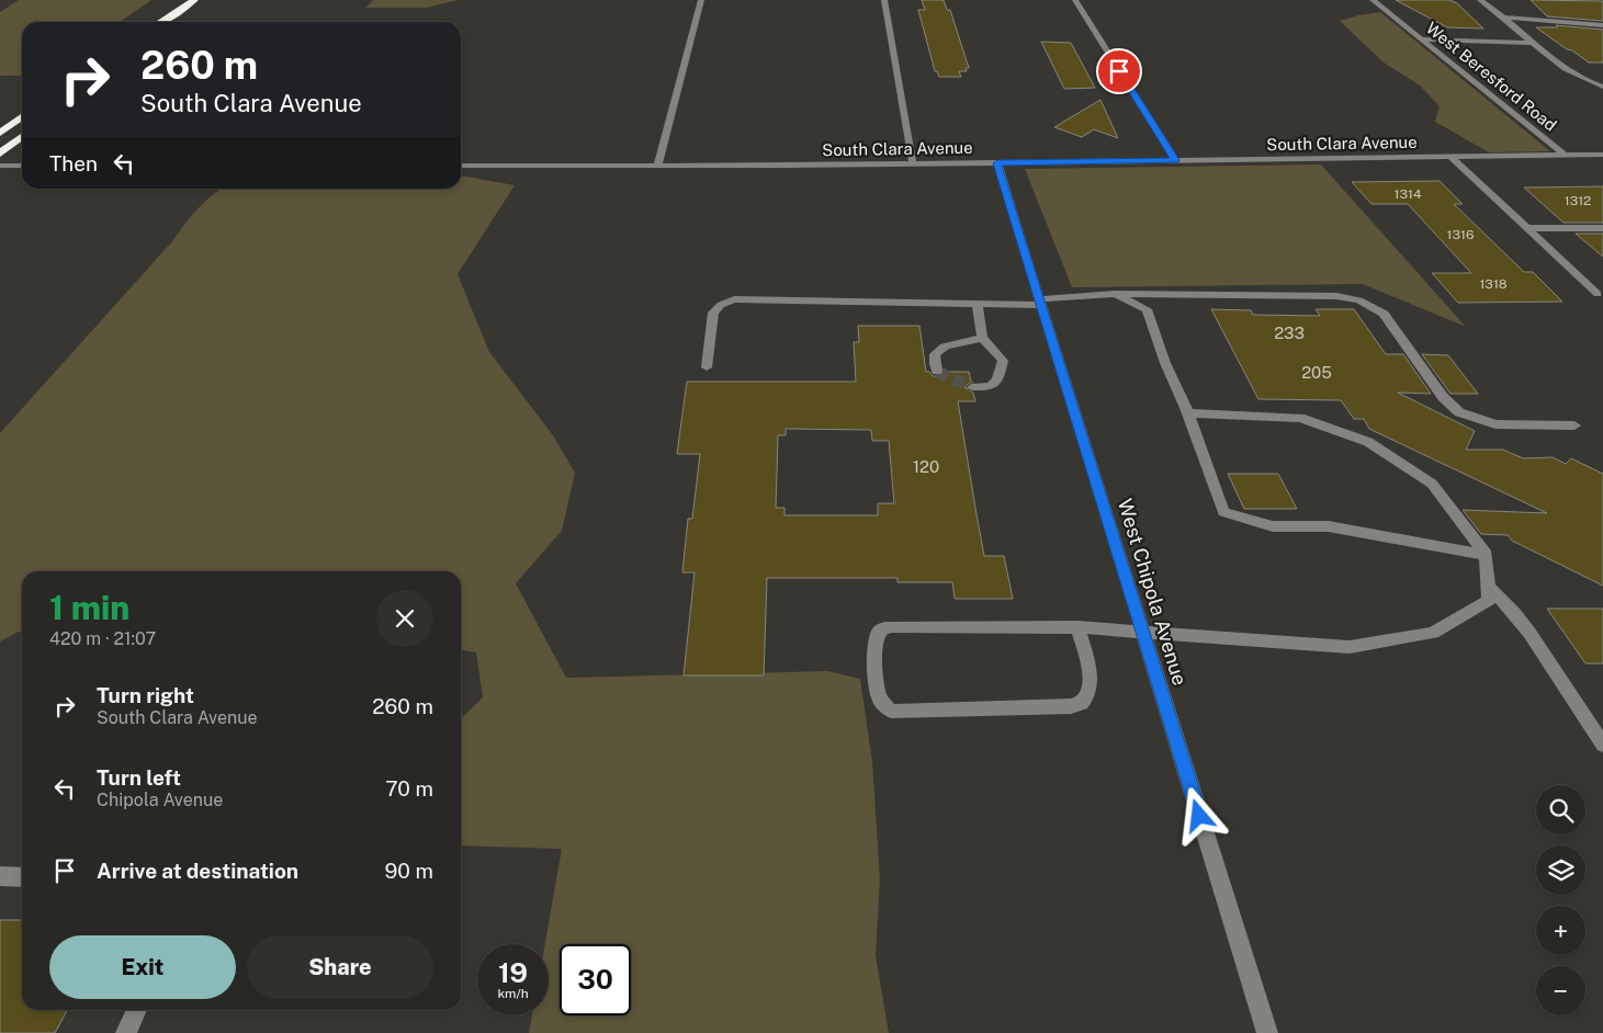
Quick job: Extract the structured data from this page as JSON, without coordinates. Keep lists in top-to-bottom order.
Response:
{
  "streets": {
    "street": ["West Beresford Road", "South Clara Avenue", "West Chipola Avenue"]
  },
  "crossings": [
    ["West Beresford Road", "South Clara Avenue"],
    ["South Clara Avenue", "West Chipola Avenue"]
  ],
  "house_numbers": [
    "1314",
    "1312",
    "1316",
    "1318",
    "233",
    "205",
    "120"
  ],
  "page": {
    "turn": ["260 m", "South Clara Avenue"],
    "then": "Then",
    "heading": ["1 min", "420 m · 21:07"],
    "list": [
      {
        "name": "Turn right",
        "note": "South Clara Avenue",
        "value": "260 m"
      },
      {
        "name": "Turn left",
        "note": "Chipola Avenue",
        "value": "70 m"
      },
      {
        "name": "Arrive at destination",
        "value": "90 m"
      }
    ],
    "map_buttons": ["+", "−"],
    "buttons": ["Exit", "Share"],
    "speed": "19 km/h",
    "limit": "30"
  }
}
